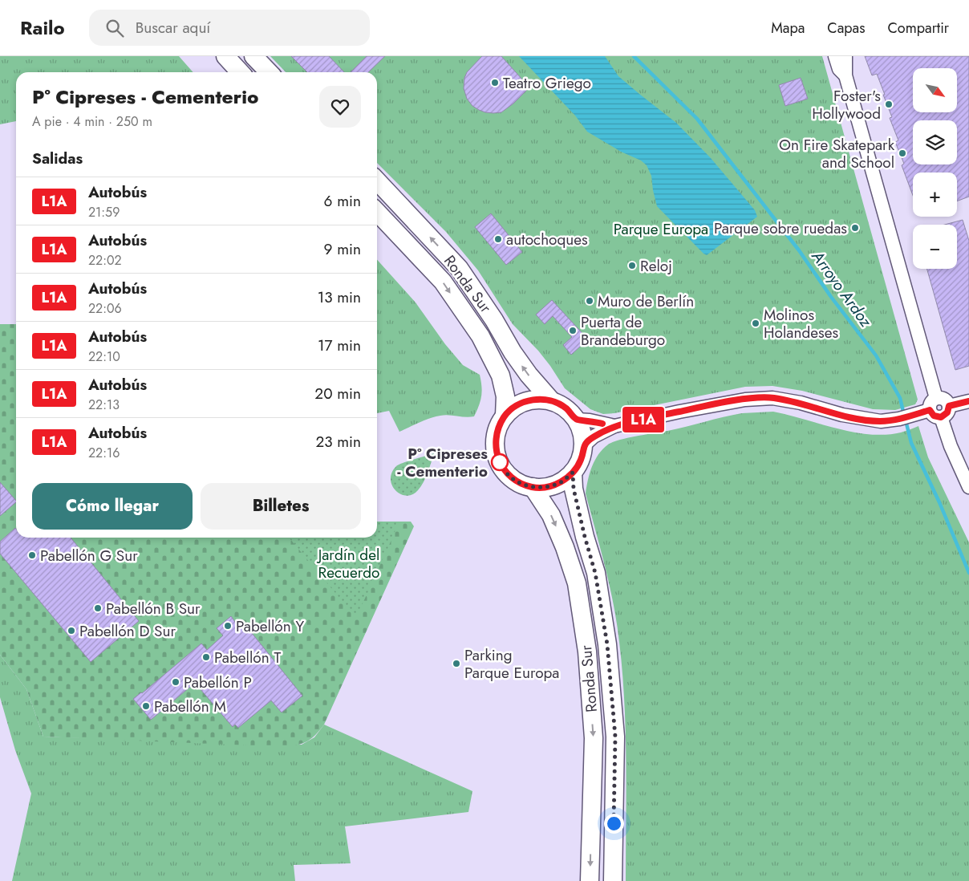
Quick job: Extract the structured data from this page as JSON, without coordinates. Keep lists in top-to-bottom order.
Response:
{
  "streets": {
    "main road": ["Ronda Sur"]
  },
  "water": ["Arroyo Ardoz"],
  "parks": ["Parque Europa", "Jardín del Recuerdo"],
  "places": [
    "Teatro Griego",
    "Foster's Hollywood",
    "On Fire Skatepark and School",
    "Parque sobre ruedas",
    "autochoques",
    "Reloj",
    "Muro de Berlín",
    "Molinos Holandeses",
    "Puerta de Brandeburgo",
    "Pº Cipreses - Cementerio",
    "Pabellón G Sur",
    "Pabellón B Sur",
    "Pabellón Y",
    "Pabellón D Sur",
    "Pabellón T",
    "Parking Parque Europa",
    "Pabellón P",
    "Pabellón M"
  ],
  "lines": ["bus line L1A"],
  "north": "bottom right",
  "page": {
    "header": "Railo",
    "search": "Buscar aquí",
    "nav": ["Mapa", "Capas", "Compartir"],
    "on_map": "L1A",
    "map_buttons": ["+", "−"],
    "heading": [
      ["Pº Cipreses - Cementerio", "A pie · 4 min · 250 m"],
      "Salidas"
    ],
    "list": [
      {
        "mark": "L1A",
        "name": "Autobús",
        "note": "21:59",
        "value": "6 min"
      },
      {
        "mark": "L1A",
        "name": "Autobús",
        "note": "22:02",
        "value": "9 min"
      },
      {
        "mark": "L1A",
        "name": "Autobús",
        "note": "22:06",
        "value": "13 min"
      },
      {
        "mark": "L1A",
        "name": "Autobús",
        "note": "22:10",
        "value": "17 min"
      },
      {
        "mark": "L1A",
        "name": "Autobús",
        "note": "22:13",
        "value": "20 min"
      },
      {
        "mark": "L1A",
        "name": "Autobús",
        "note": "22:16",
        "value": "23 min"
      }
    ],
    "buttons": ["Cómo llegar", "Billetes"]
  }
}
